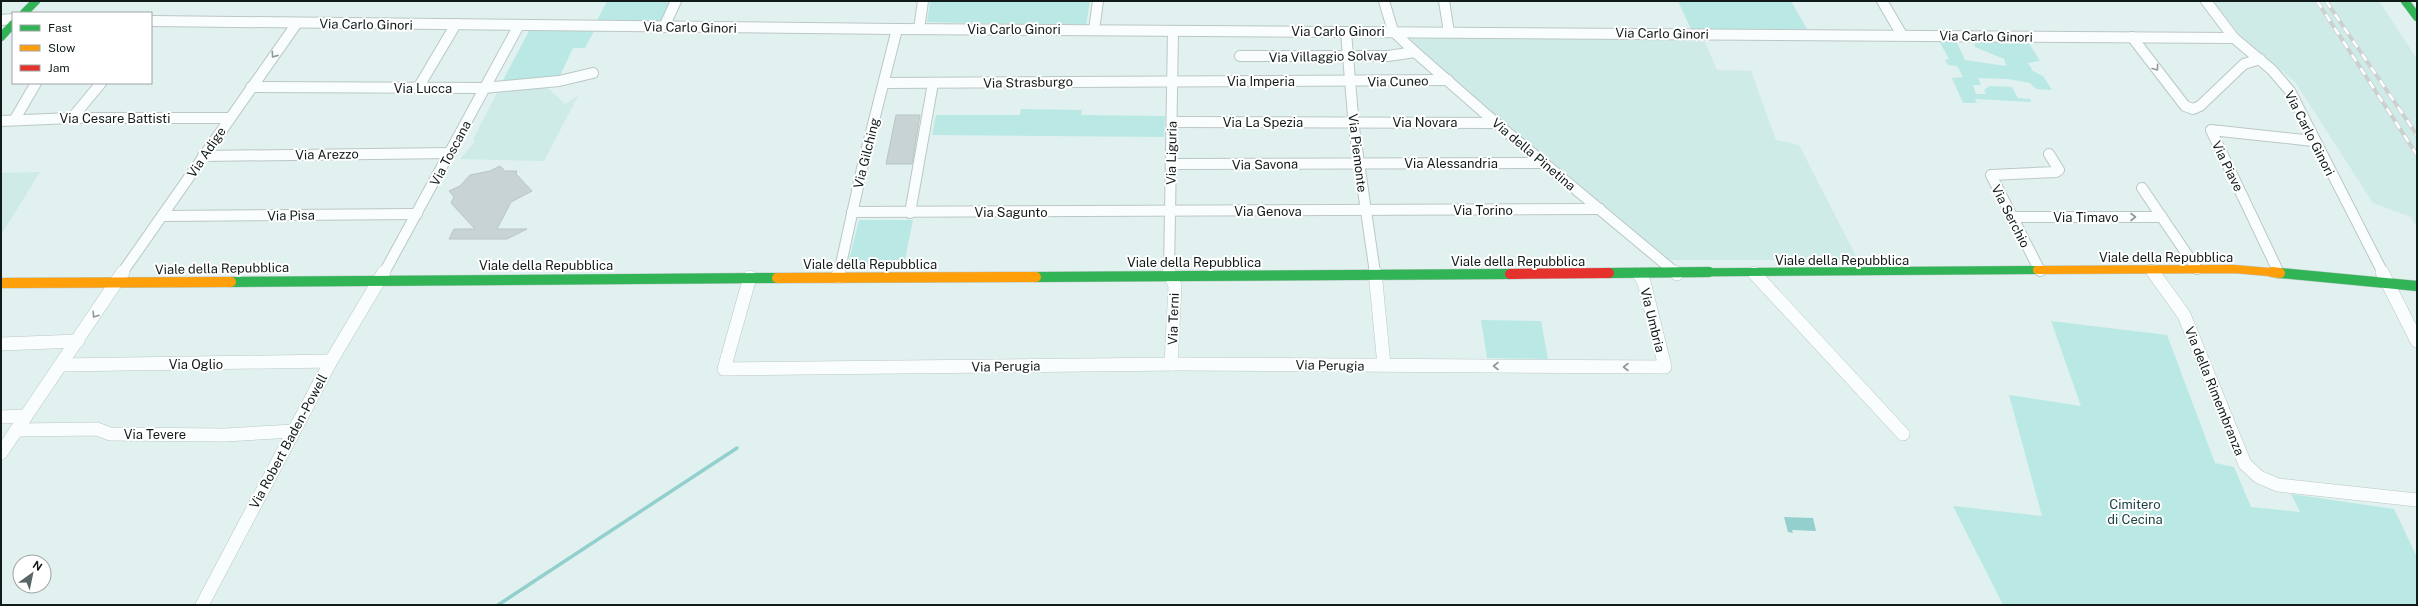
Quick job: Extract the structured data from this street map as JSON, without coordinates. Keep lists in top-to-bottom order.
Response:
{
  "streets": {
    "street": [
      "Via Carlo Ginori",
      "Via Villaggio Solvay",
      "Via Imperia",
      "Via Cuneo",
      "Via Strasburgo",
      "Via Lucca",
      "Via Cesare Battisti",
      "Via La Spezia",
      "Via Novara",
      "Via Adige",
      "Via Toscana",
      "Via Gilching",
      "Via Liguria",
      "Via Piemonte",
      "Via Arezzo",
      "Via della Pinetina",
      "Via Alessandria",
      "Via Savona",
      "Via Piave",
      "Via Torino",
      "Via Genova",
      "Via Sagunto",
      "Via Pisa",
      "Via Serchio",
      "Via Timavo",
      "Viale della Repubblica",
      "Via Terni",
      "Via Umbria",
      "Via Oglio",
      "Via Perugia",
      "Via della Rimembranza",
      "Via Tevere",
      "Via Robert Baden-Powell"
    ]
  },
  "crossings": [
    ["Via Carlo Ginori", "Via Adige"],
    ["Via Carlo Ginori", "Via Toscana"],
    ["Via Carlo Ginori", "Via Gilching"],
    ["Via Carlo Ginori", "Via Liguria"],
    ["Via Carlo Ginori", "Via Piemonte"],
    ["Via Carlo Ginori", "Via della Pinetina"],
    ["Via Carlo Ginori", "Via Piave"],
    ["Via Carlo Ginori", "Viale della Repubblica"],
    ["Via Villaggio Solvay", "Via Piemonte"],
    ["Via Villaggio Solvay", "Via della Pinetina"],
    ["Via Imperia", "Via Cuneo"],
    ["Via Imperia", "Via Strasburgo"],
    ["Via Imperia", "Via Liguria"],
    ["Via Imperia", "Via Piemonte"],
    ["Via Cuneo", "Via Piemonte"],
    ["Via Cuneo", "Via della Pinetina"],
    ["Via Strasburgo", "Via Gilching"],
    ["Via Strasburgo", "Via Liguria"],
    ["Via Lucca", "Via Adige"],
    ["Via Lucca", "Via Toscana"],
    ["Via Cesare Battisti", "Via Adige"],
    ["Via La Spezia", "Via Novara"],
    ["Via La Spezia", "Via Liguria"],
    ["Via La Spezia", "Via Piemonte"],
    ["Via Novara", "Via Piemonte"],
    ["Via Novara", "Via della Pinetina"],
    ["Via Adige", "Via Arezzo"],
    ["Via Adige", "Via Pisa"],
    ["Via Adige", "Viale della Repubblica"],
    ["Via Toscana", "Via Arezzo"],
    ["Via Toscana", "Via Pisa"],
    ["Via Toscana", "Viale della Repubblica"],
    ["Via Toscana", "Via Robert Baden-Powell"],
    ["Via Gilching", "Via Sagunto"],
    ["Via Gilching", "Viale della Repubblica"],
    ["Via Liguria", "Via Savona"],
    ["Via Liguria", "Via Genova"],
    ["Via Liguria", "Via Sagunto"],
    ["Via Liguria", "Viale della Repubblica"],
    ["Via Liguria", "Via Terni"],
    ["Via Piemonte", "Via Alessandria"],
    ["Via Piemonte", "Via Savona"],
    ["Via Piemonte", "Via Torino"],
    ["Via Piemonte", "Via Genova"],
    ["Via Piemonte", "Viale della Repubblica"],
    ["Via Piemonte", "Via Perugia"],
    ["Via della Pinetina", "Via Alessandria"],
    ["Via della Pinetina", "Via Torino"],
    ["Via della Pinetina", "Viale della Repubblica"],
    ["Via Alessandria", "Via Savona"],
    ["Via Piave", "Viale della Repubblica"],
    ["Via Torino", "Via Genova"],
    ["Via Genova", "Via Sagunto"],
    ["Via Serchio", "Via Timavo"],
    ["Via Serchio", "Viale della Repubblica"],
    ["Viale della Repubblica", "Via Terni"],
    ["Viale della Repubblica", "Via Umbria"],
    ["Viale della Repubblica", "Via Perugia"],
    ["Viale della Repubblica", "Via della Rimembranza"],
    ["Viale della Repubblica", "Via Robert Baden-Powell"],
    ["Via Terni", "Via Perugia"],
    ["Via Umbria", "Via Perugia"],
    ["Via Oglio", "Via Robert Baden-Powell"],
    ["Via Tevere", "Via Robert Baden-Powell"]
  ],
  "one_way": ["Via Timavo"],
  "parks": ["Cimitero di Cecina"],
  "legend": ["Fast", "Slow", "Jam"],
  "north": "top right"
}
